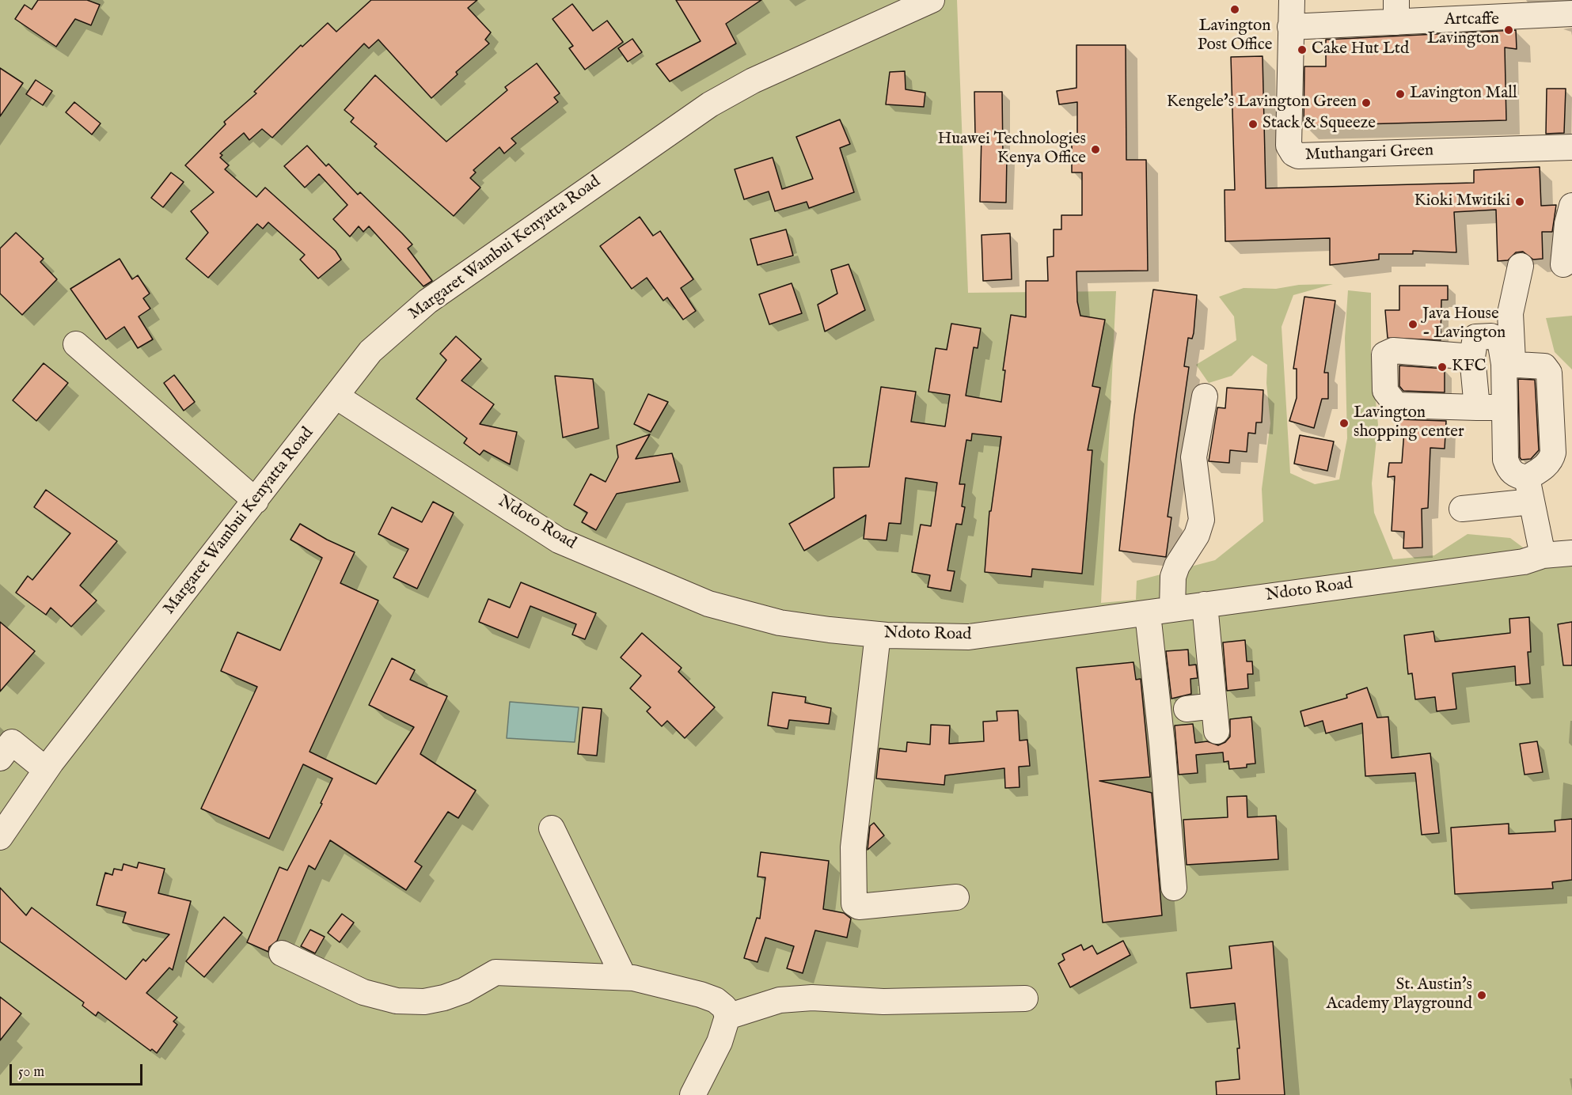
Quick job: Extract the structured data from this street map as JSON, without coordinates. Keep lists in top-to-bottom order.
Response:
{
  "streets": {
    "street": ["Muthangari Green", "Margaret Wambui Kenyatta Road", "Ndoto Road"]
  },
  "crossings": [
    ["Margaret Wambui Kenyatta Road", "Ndoto Road"]
  ],
  "places": [
    "Lavington Post Office",
    "Artcaffe Lavington",
    "Cake Hut Ltd",
    "Lavington Mall",
    "Kengele's Lavington Green",
    "Stack & Squeeze",
    "Huawei Technologies Kenya Office",
    "Kioki Mwitiki",
    "Java House - Lavington",
    "KFC",
    "Lavington shopping center",
    "St. Austin's Academy Playground"
  ],
  "scale_bar": "50 m"
}
